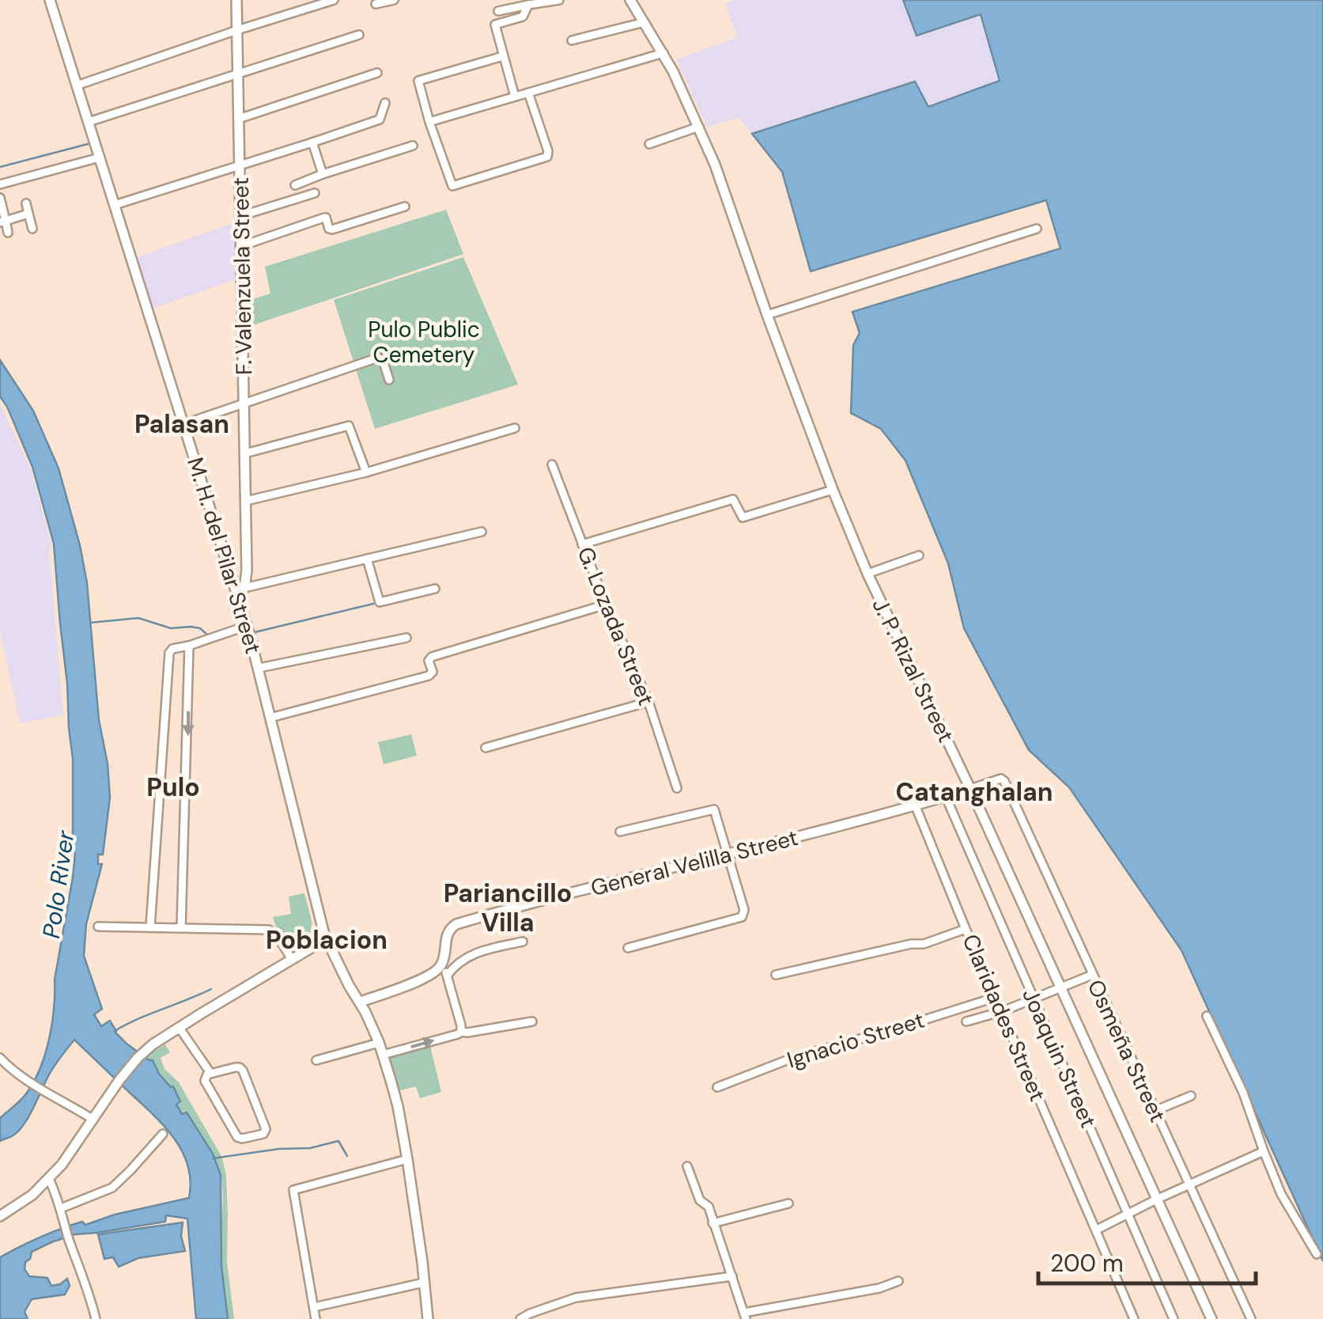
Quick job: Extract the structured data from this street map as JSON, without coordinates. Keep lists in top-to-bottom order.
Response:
{
  "streets": {
    "main road": [
      "F. Valenzuela Street",
      "M. H. del Pilar Street",
      "J. P. Rizal Street",
      "General Velilla Street"
    ],
    "street": [
      "G. Lozada Street",
      "Claridades Street",
      "Ignacio Street",
      "Osmeña Street",
      "Joaquin Street"
    ]
  },
  "crossings": [
    ["J. P. Rizal Street", "General Velilla Street"],
    ["J. P. Rizal Street", "Osmeña Street"],
    ["General Velilla Street", "Claridades Street"],
    ["General Velilla Street", "Osmeña Street"],
    ["General Velilla Street", "Joaquin Street"],
    ["Claridades Street", "Ignacio Street"]
  ],
  "districts": [
    "Palasan",
    "Pulo",
    "Catanghalan",
    "Pariancillo Villa",
    "Poblacion"
  ],
  "water": ["Polo River"],
  "parks": ["Pulo Public Cemetery"],
  "scale_bar": "200 m"
}
